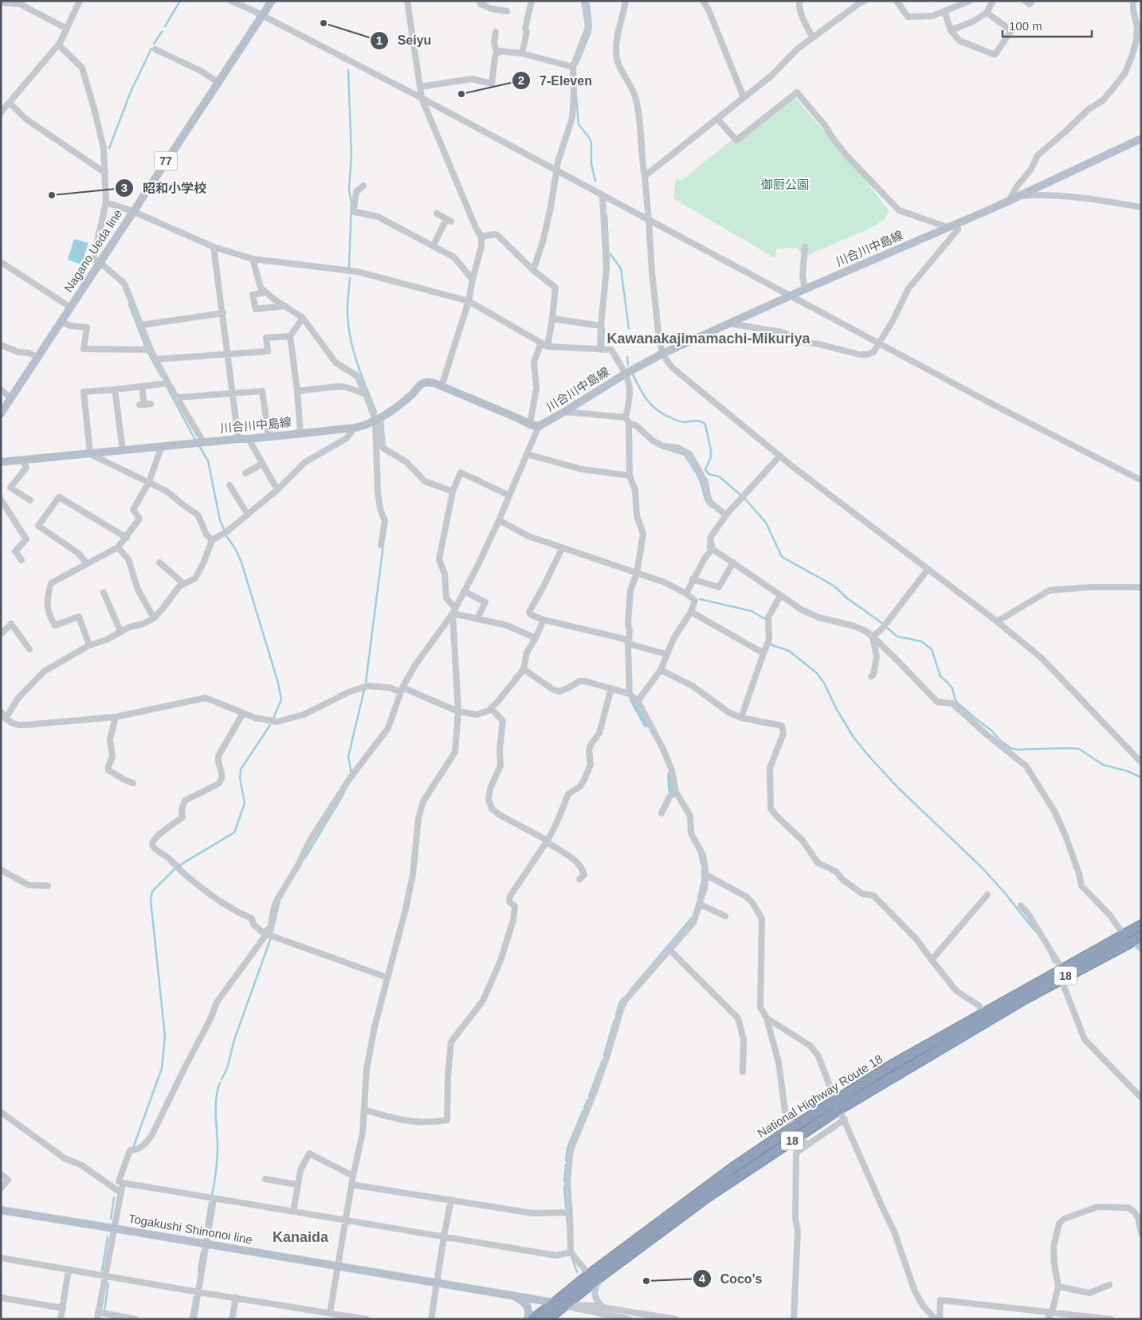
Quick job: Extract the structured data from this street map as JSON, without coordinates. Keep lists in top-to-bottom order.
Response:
{
  "streets": {
    "highway": ["18", "National Highway Route 18"],
    "main road": [
      "77",
      "川合川中島線",
      "Nagano Ueda line",
      "Togakushi Shinonoi line"
    ]
  },
  "crossings": [
    ["National Highway Route 18", "Togakushi Shinonoi line"]
  ],
  "districts": ["Kawanakajimamachi-Mikuriya", "Kanaida"],
  "parks": ["御厨公園"],
  "places": [
    "Seiyu",
    "7-Eleven",
    "昭和小学校",
    "Coco's"
  ],
  "scale_bar": "100 m"
}
